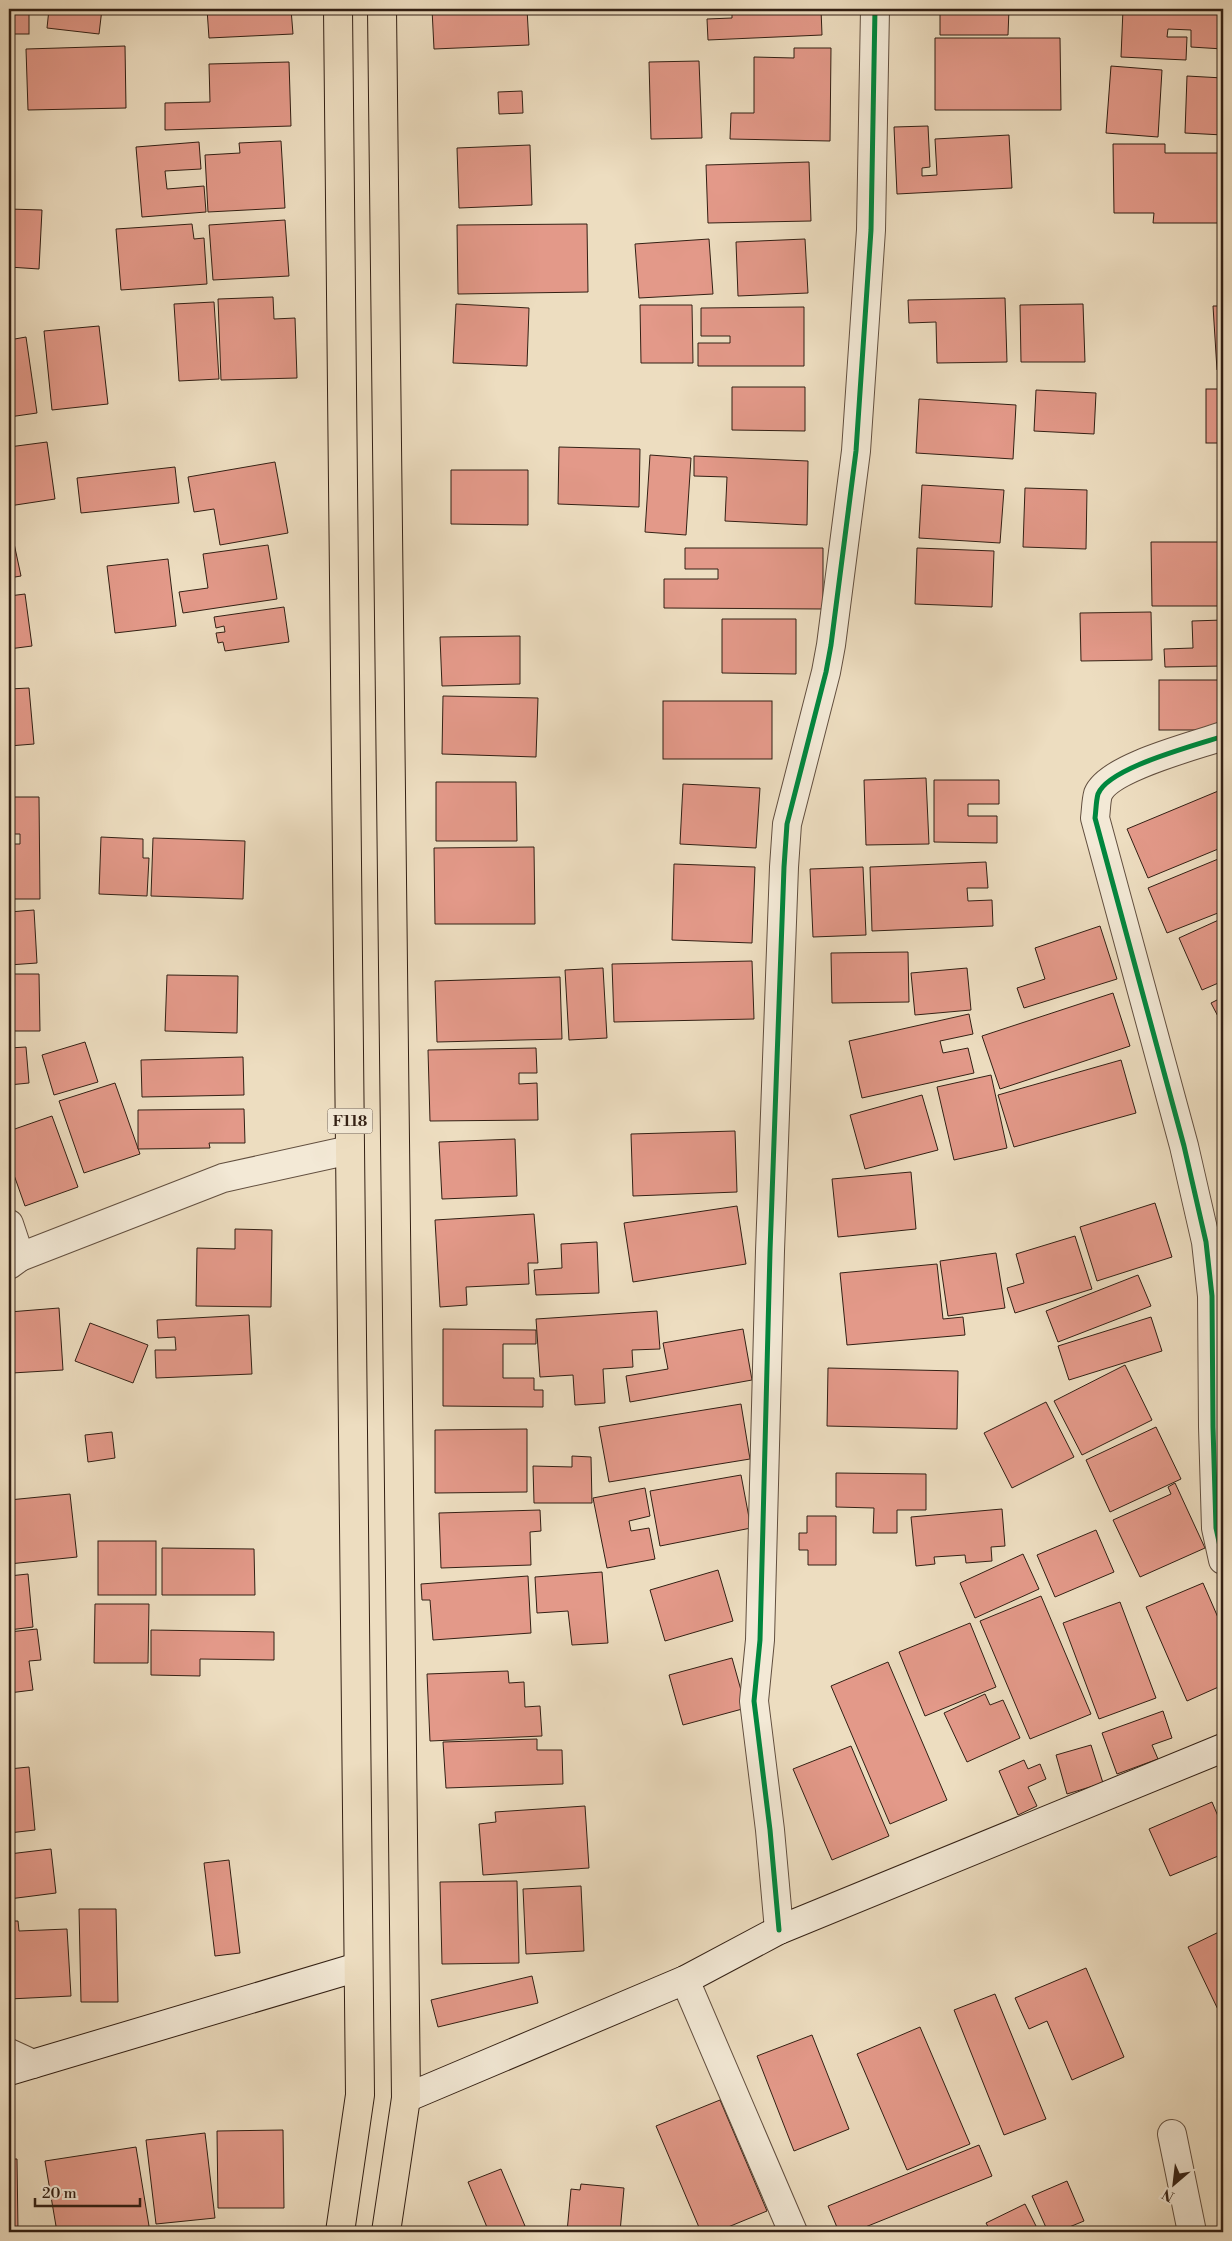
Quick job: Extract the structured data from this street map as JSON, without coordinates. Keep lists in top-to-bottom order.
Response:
{
  "streets": {
    "main road": ["F118"]
  },
  "scale_bar": "20 m",
  "north": "bottom left"
}
